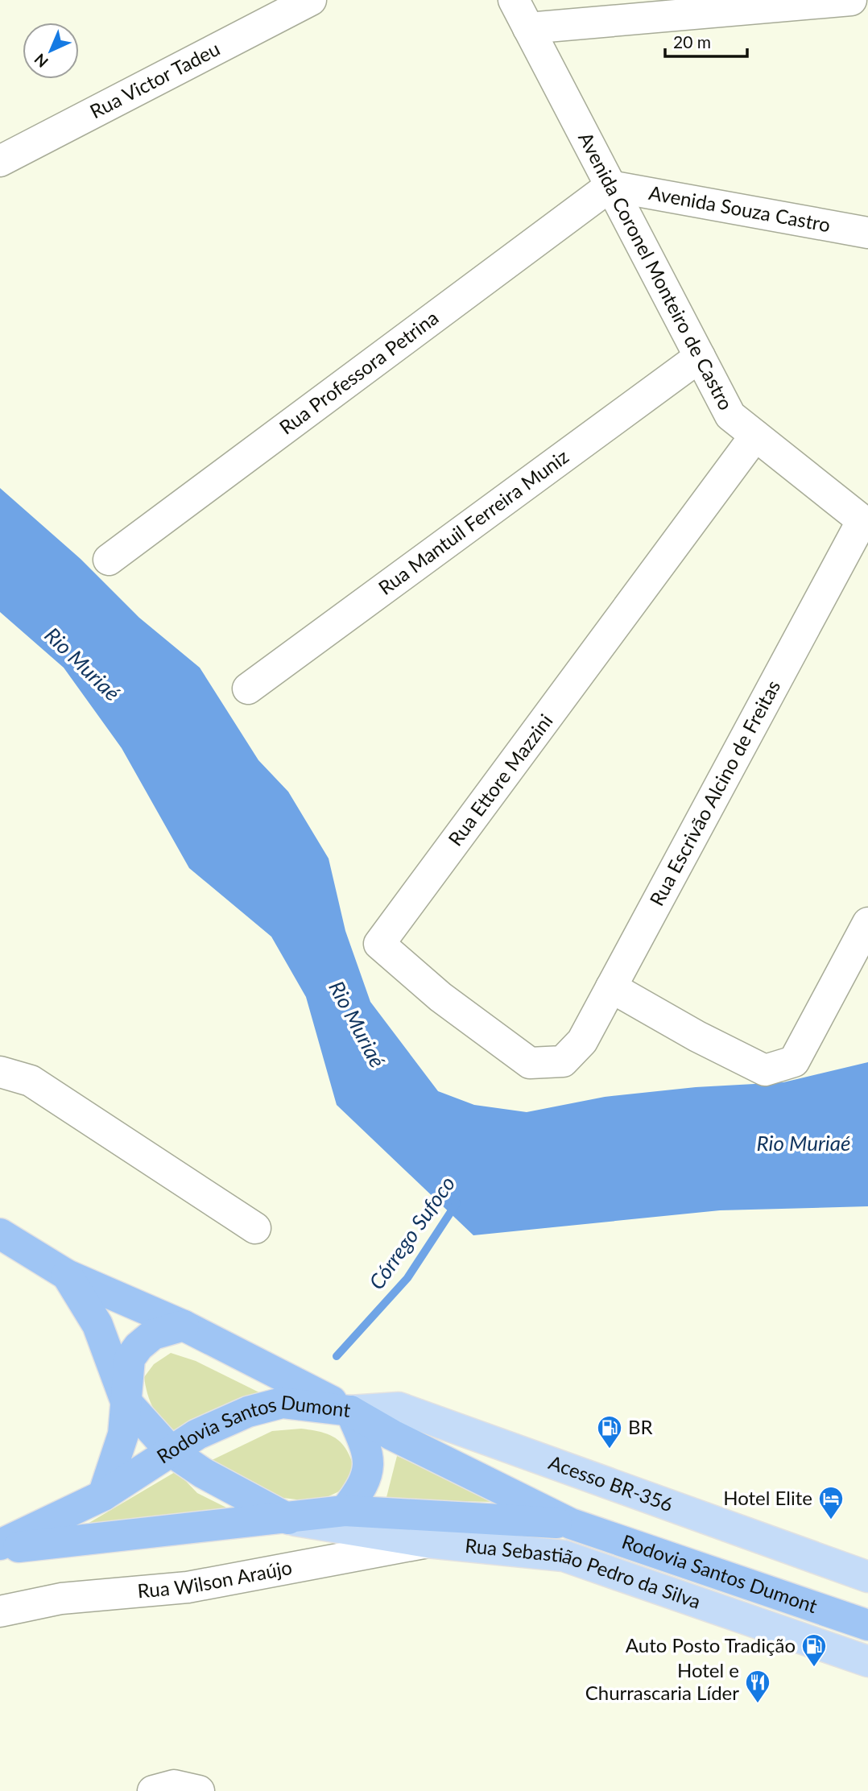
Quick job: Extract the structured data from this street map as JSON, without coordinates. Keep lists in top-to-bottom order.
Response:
{
  "streets": {
    "highway": ["Rodovia Santos Dumont"],
    "main road": ["Acesso BR-356", "Rua Sebastião Pedro da Silva"],
    "street": [
      "Rua Victor Tadeu",
      "Avenida Souza Castro",
      "Avenida Coronel Monteiro de Castro",
      "Rua Professora Petrina",
      "Rua Mantuil Ferreira Muniz",
      "Rua Ettore Mazzini",
      "Rua Escrivão Alcino de Freitas",
      "Rua Wilson Araújo"
    ]
  },
  "crossings": [
    ["Avenida Souza Castro", "Avenida Coronel Monteiro de Castro"],
    ["Avenida Souza Castro", "Rua Professora Petrina"],
    ["Avenida Coronel Monteiro de Castro", "Rua Professora Petrina"],
    ["Avenida Coronel Monteiro de Castro", "Rua Mantuil Ferreira Muniz"],
    ["Avenida Coronel Monteiro de Castro", "Rua Ettore Mazzini"],
    ["Avenida Coronel Monteiro de Castro", "Rua Escrivão Alcino de Freitas"],
    ["Rua Ettore Mazzini", "Rua Escrivão Alcino de Freitas"],
    ["Rodovia Santos Dumont", "Acesso BR-356"],
    ["Rodovia Santos Dumont", "Rua Sebastião Pedro da Silva"],
    ["Rua Sebastião Pedro da Silva", "Rua Wilson Araújo"]
  ],
  "water": ["Rio Muriaé", "Córrego Sufoco"],
  "places": {
    "fuel station": ["BR", "Auto Posto Tradição"],
    "hotel": ["Hotel Elite"],
    "restaurant": ["Hotel e Churrascaria Líder"]
  },
  "scale_bar": "20 m",
  "north": "bottom left"
}
